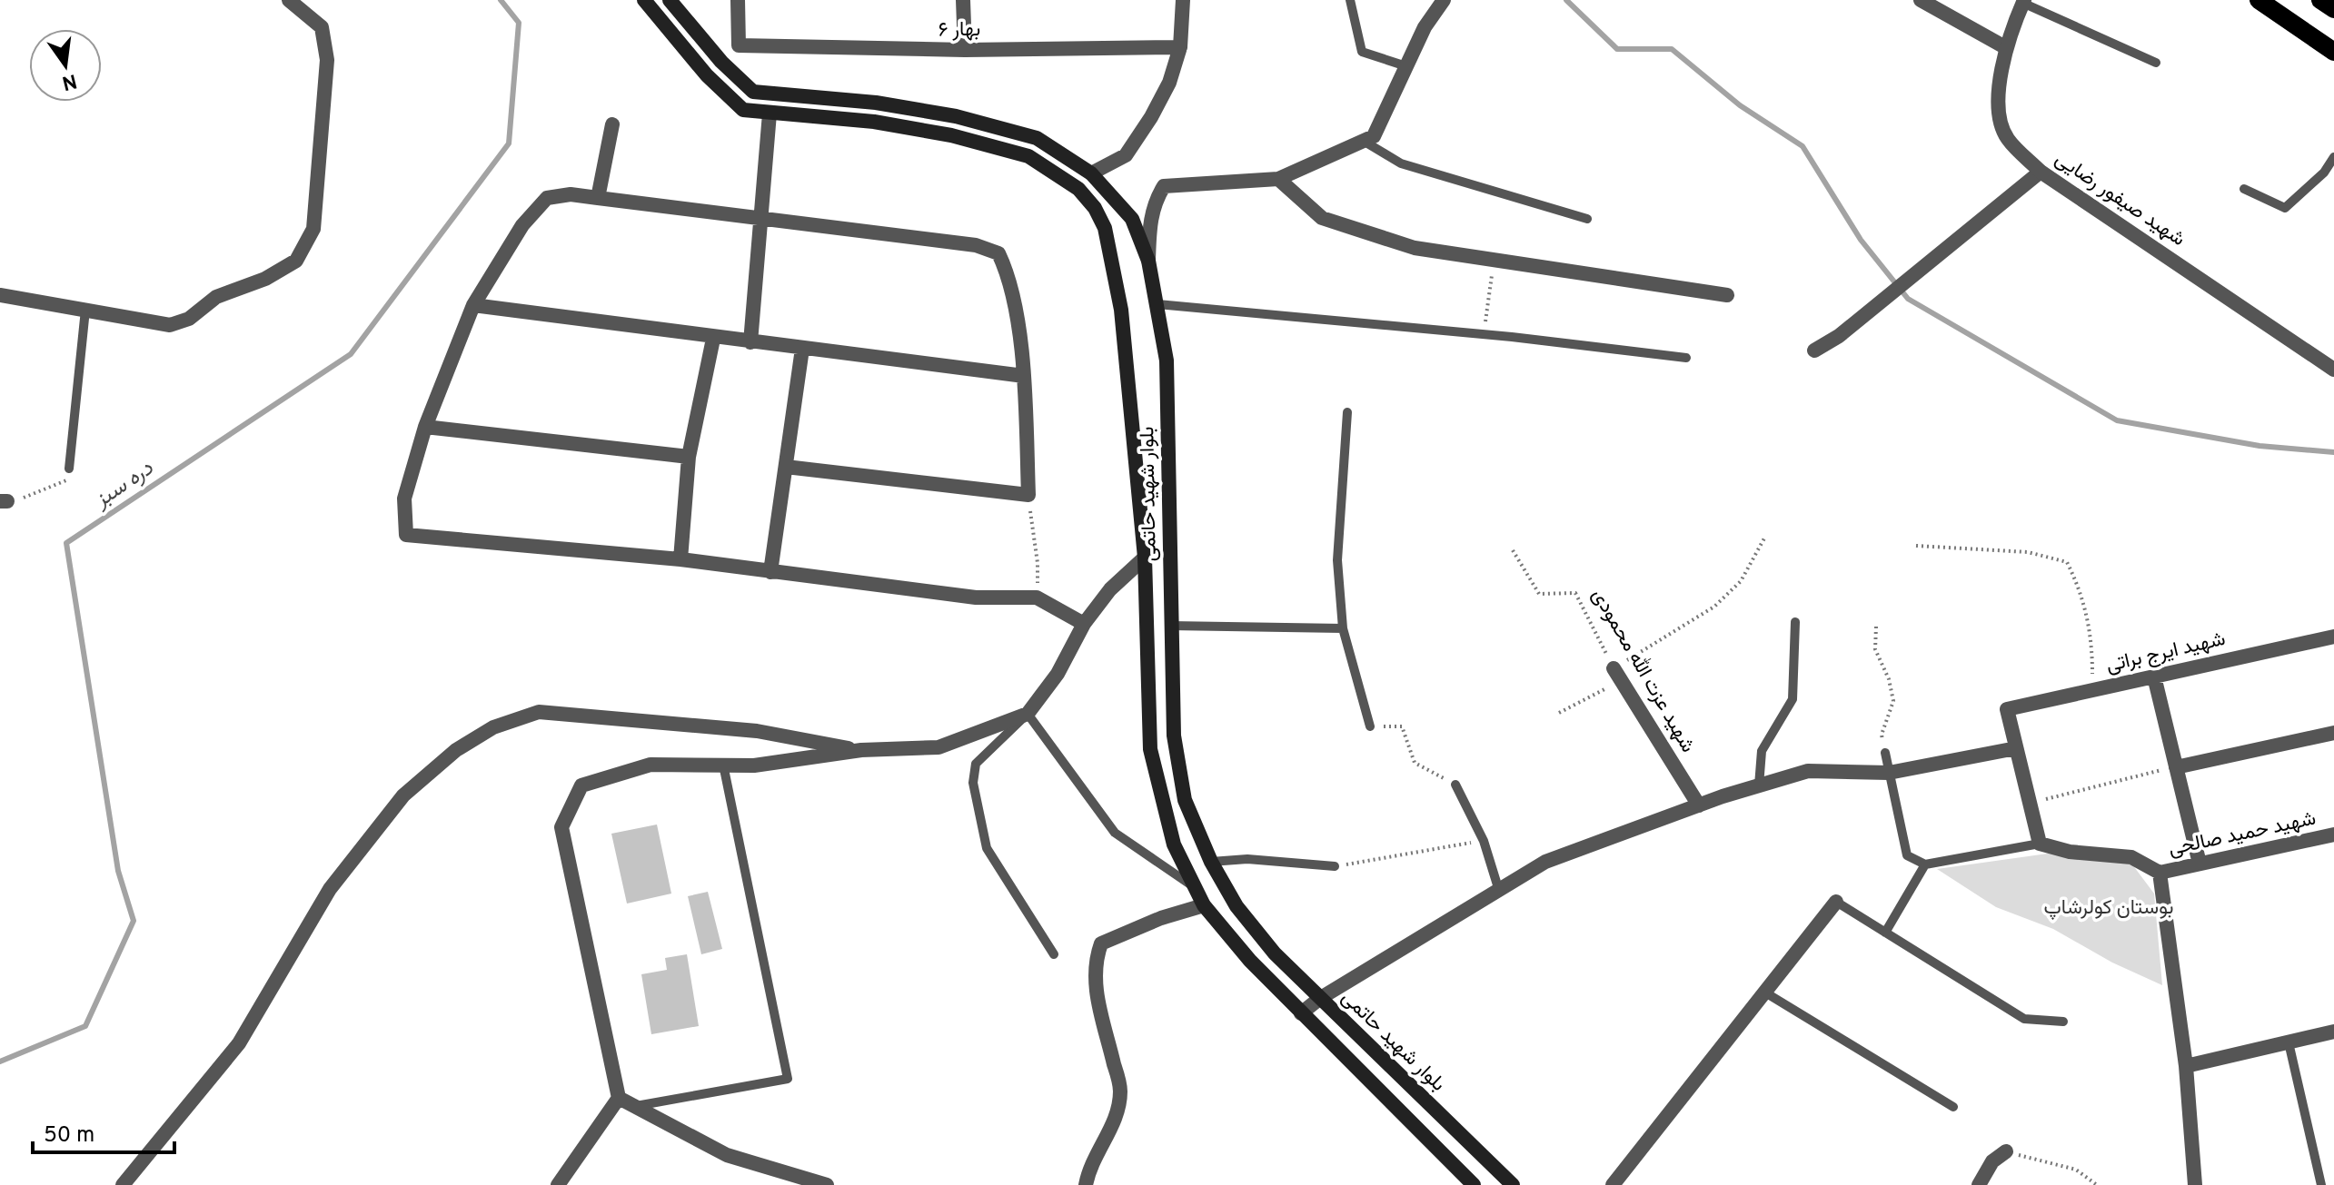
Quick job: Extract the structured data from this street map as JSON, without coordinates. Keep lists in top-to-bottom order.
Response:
{
  "streets": {
    "main road": ["بلوار شهید حاتمی"],
    "street": [
      "بهار ۶",
      "شهید صیفور رضایی",
      "شهید ایرج براتی",
      "شهید عزت الله محمودی",
      "شهید حمید صالحی"
    ]
  },
  "water": ["دره سبز"],
  "parks": ["بوستان کولرشاپ"],
  "scale_bar": "50 m",
  "north": "bottom"
}
